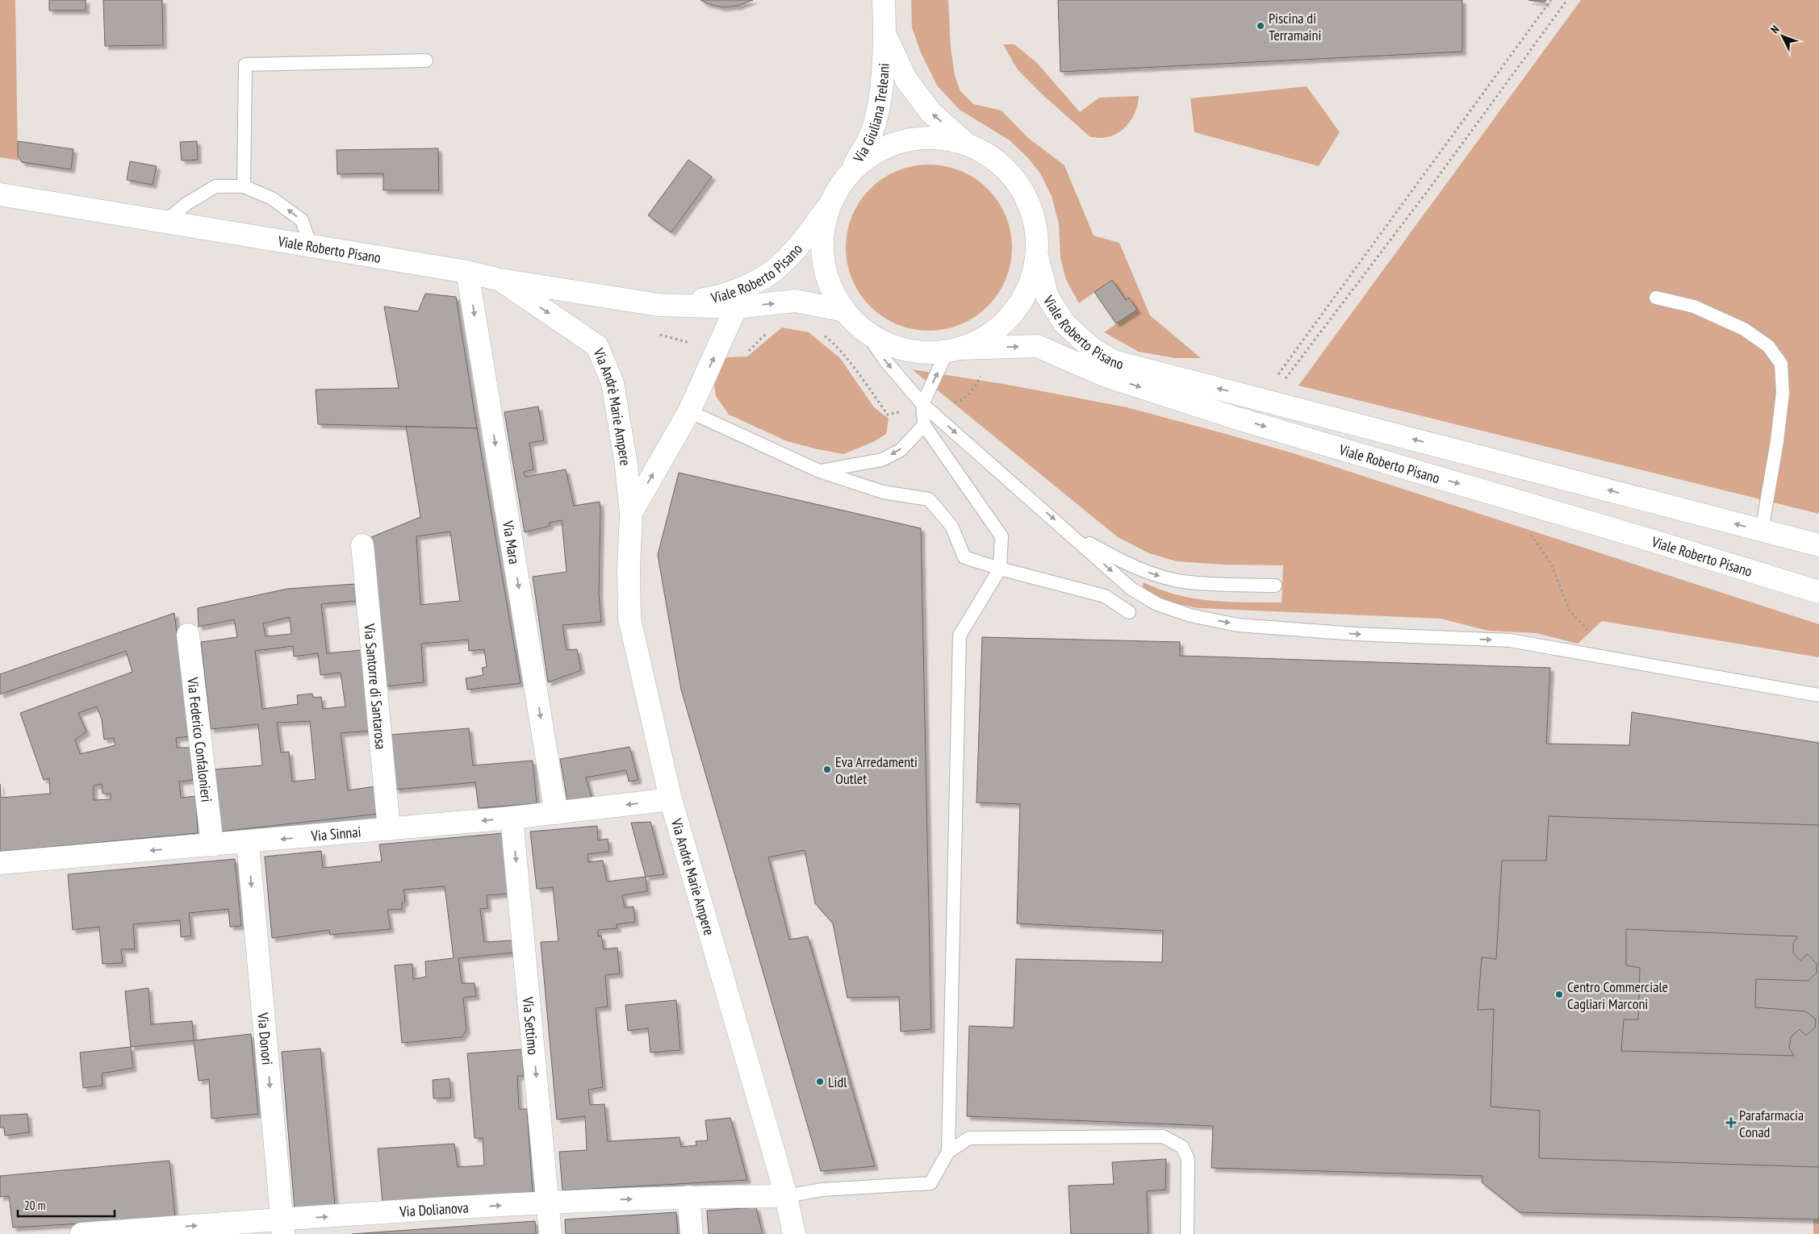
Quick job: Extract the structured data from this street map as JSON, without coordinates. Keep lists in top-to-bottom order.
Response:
{
  "streets": {
    "street": [
      "Via Giuliana Treleani",
      "Viale Roberto Pisano",
      "Via Andrè Marie Ampere",
      "Via Mara",
      "Via Santorre di Santarosa",
      "Via Federico Confalonieri",
      "Via Sinnai",
      "Via Settimo",
      "Via Donori",
      "Via Dolianova"
    ]
  },
  "crossings": [
    ["Via Giuliana Treleani", "Viale Roberto Pisano"],
    ["Viale Roberto Pisano", "Via Andrè Marie Ampere"],
    ["Viale Roberto Pisano", "Via Mara"],
    ["Via Andrè Marie Ampere", "Via Sinnai"],
    ["Via Andrè Marie Ampere", "Via Dolianova"],
    ["Via Mara", "Via Sinnai"],
    ["Via Santorre di Santarosa", "Via Sinnai"],
    ["Via Federico Confalonieri", "Via Sinnai"],
    ["Via Sinnai", "Via Settimo"],
    ["Via Sinnai", "Via Donori"],
    ["Via Settimo", "Via Dolianova"],
    ["Via Donori", "Via Dolianova"]
  ],
  "one_way": [
    "Via Giuliana Treleani",
    "Via Mara",
    "Via Sinnai",
    "Via Settimo",
    "Via Donori",
    "Via Dolianova"
  ],
  "places": {
    "other": [
      "Piscina di Terramaini",
      "Eva Arredamenti Outlet",
      "Centro Commerciale Cagliari Marconi",
      "Lidl"
    ],
    "health": ["Parafarmacia Conad"]
  },
  "scale_bar": "20 m",
  "north": "top left"
}
